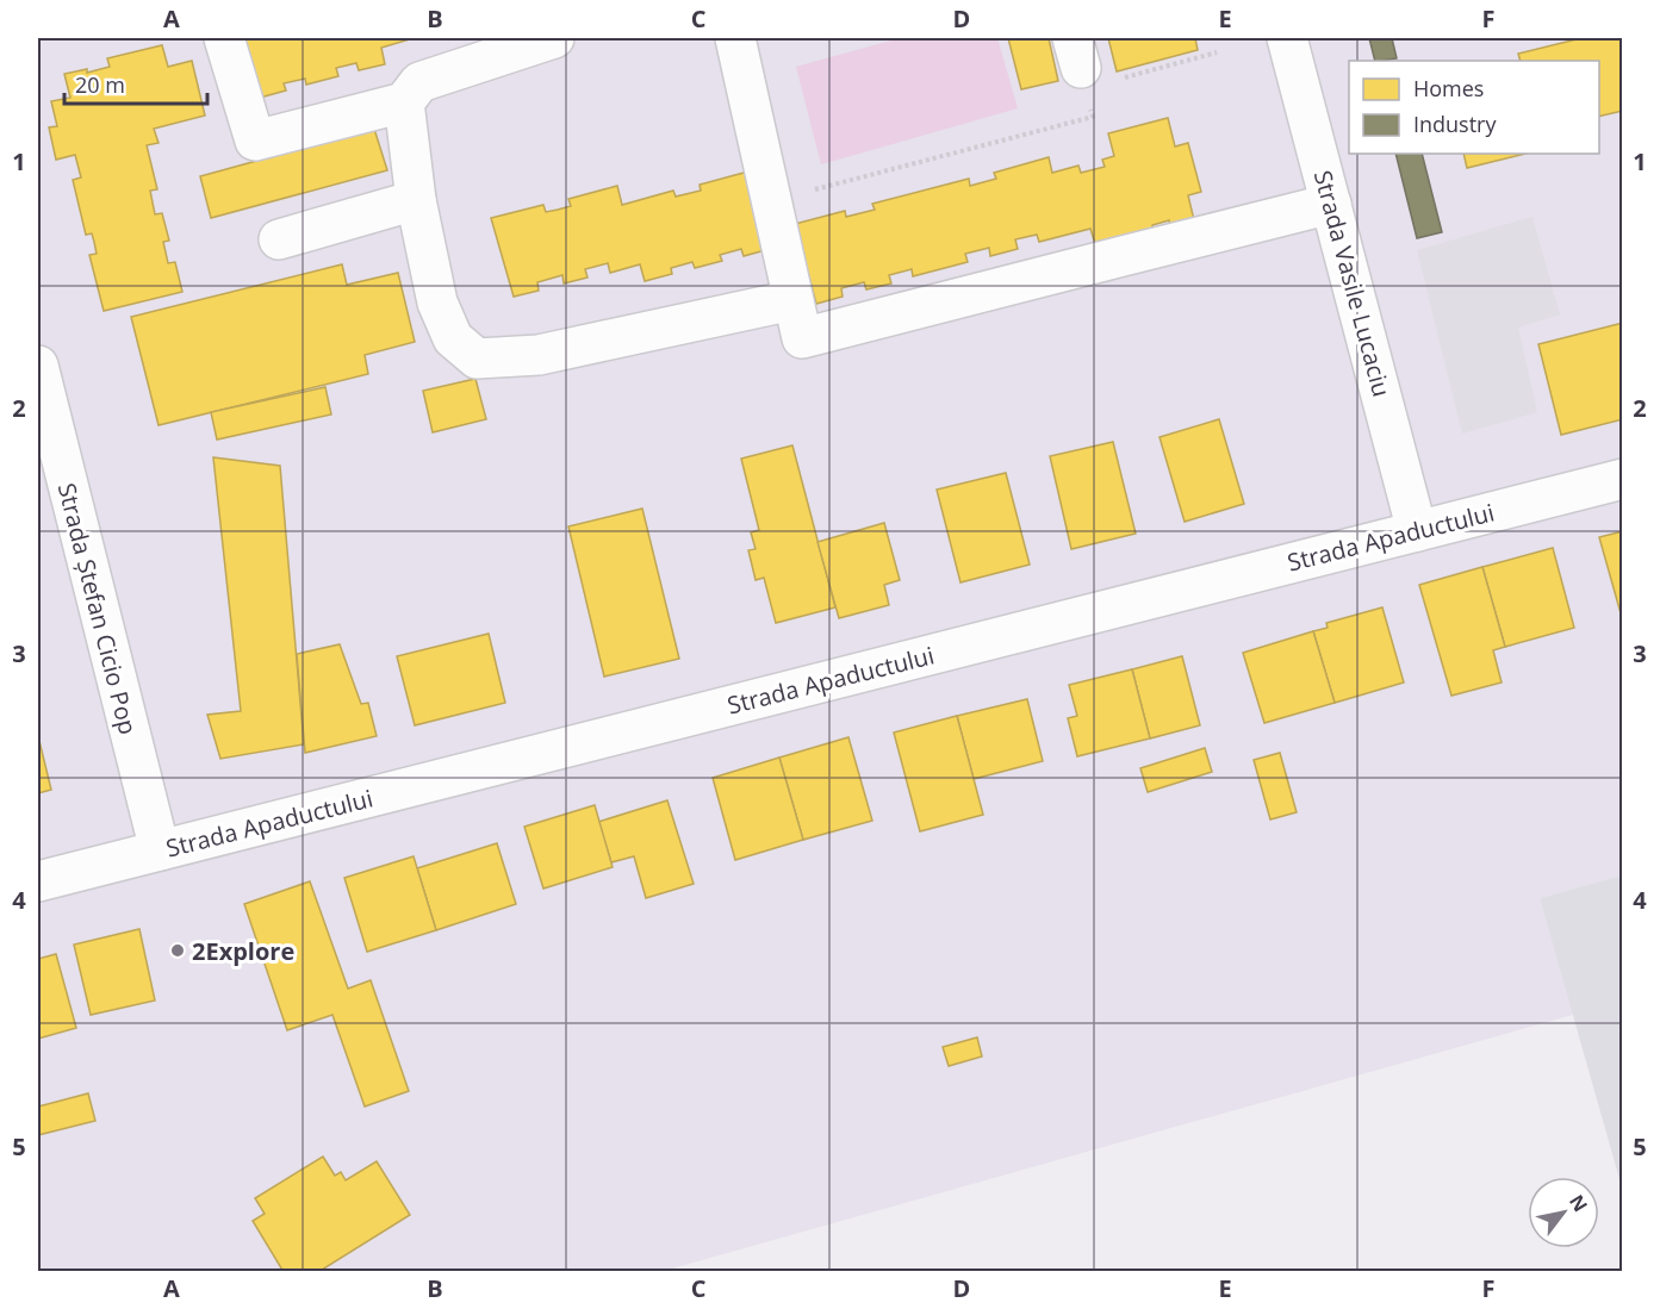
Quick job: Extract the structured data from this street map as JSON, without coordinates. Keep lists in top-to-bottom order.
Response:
{
  "streets": {
    "street": ["Strada Vasile Lucaciu", "Strada Apaductului", "Strada Ștefan Cicio Pop"]
  },
  "crossings": [
    ["Strada Vasile Lucaciu", "Strada Apaductului"],
    ["Strada Apaductului", "Strada Ștefan Cicio Pop"]
  ],
  "places": ["2Explore"],
  "legend": ["Homes", "Industry"],
  "scale_bar": "20 m",
  "north": "top right",
  "grid": {
    "columns": [
      "A",
      "B",
      "C",
      "D",
      "E",
      "F"
    ],
    "rows": [
      "1",
      "2",
      "3",
      "4",
      "5"
    ]
  }
}
